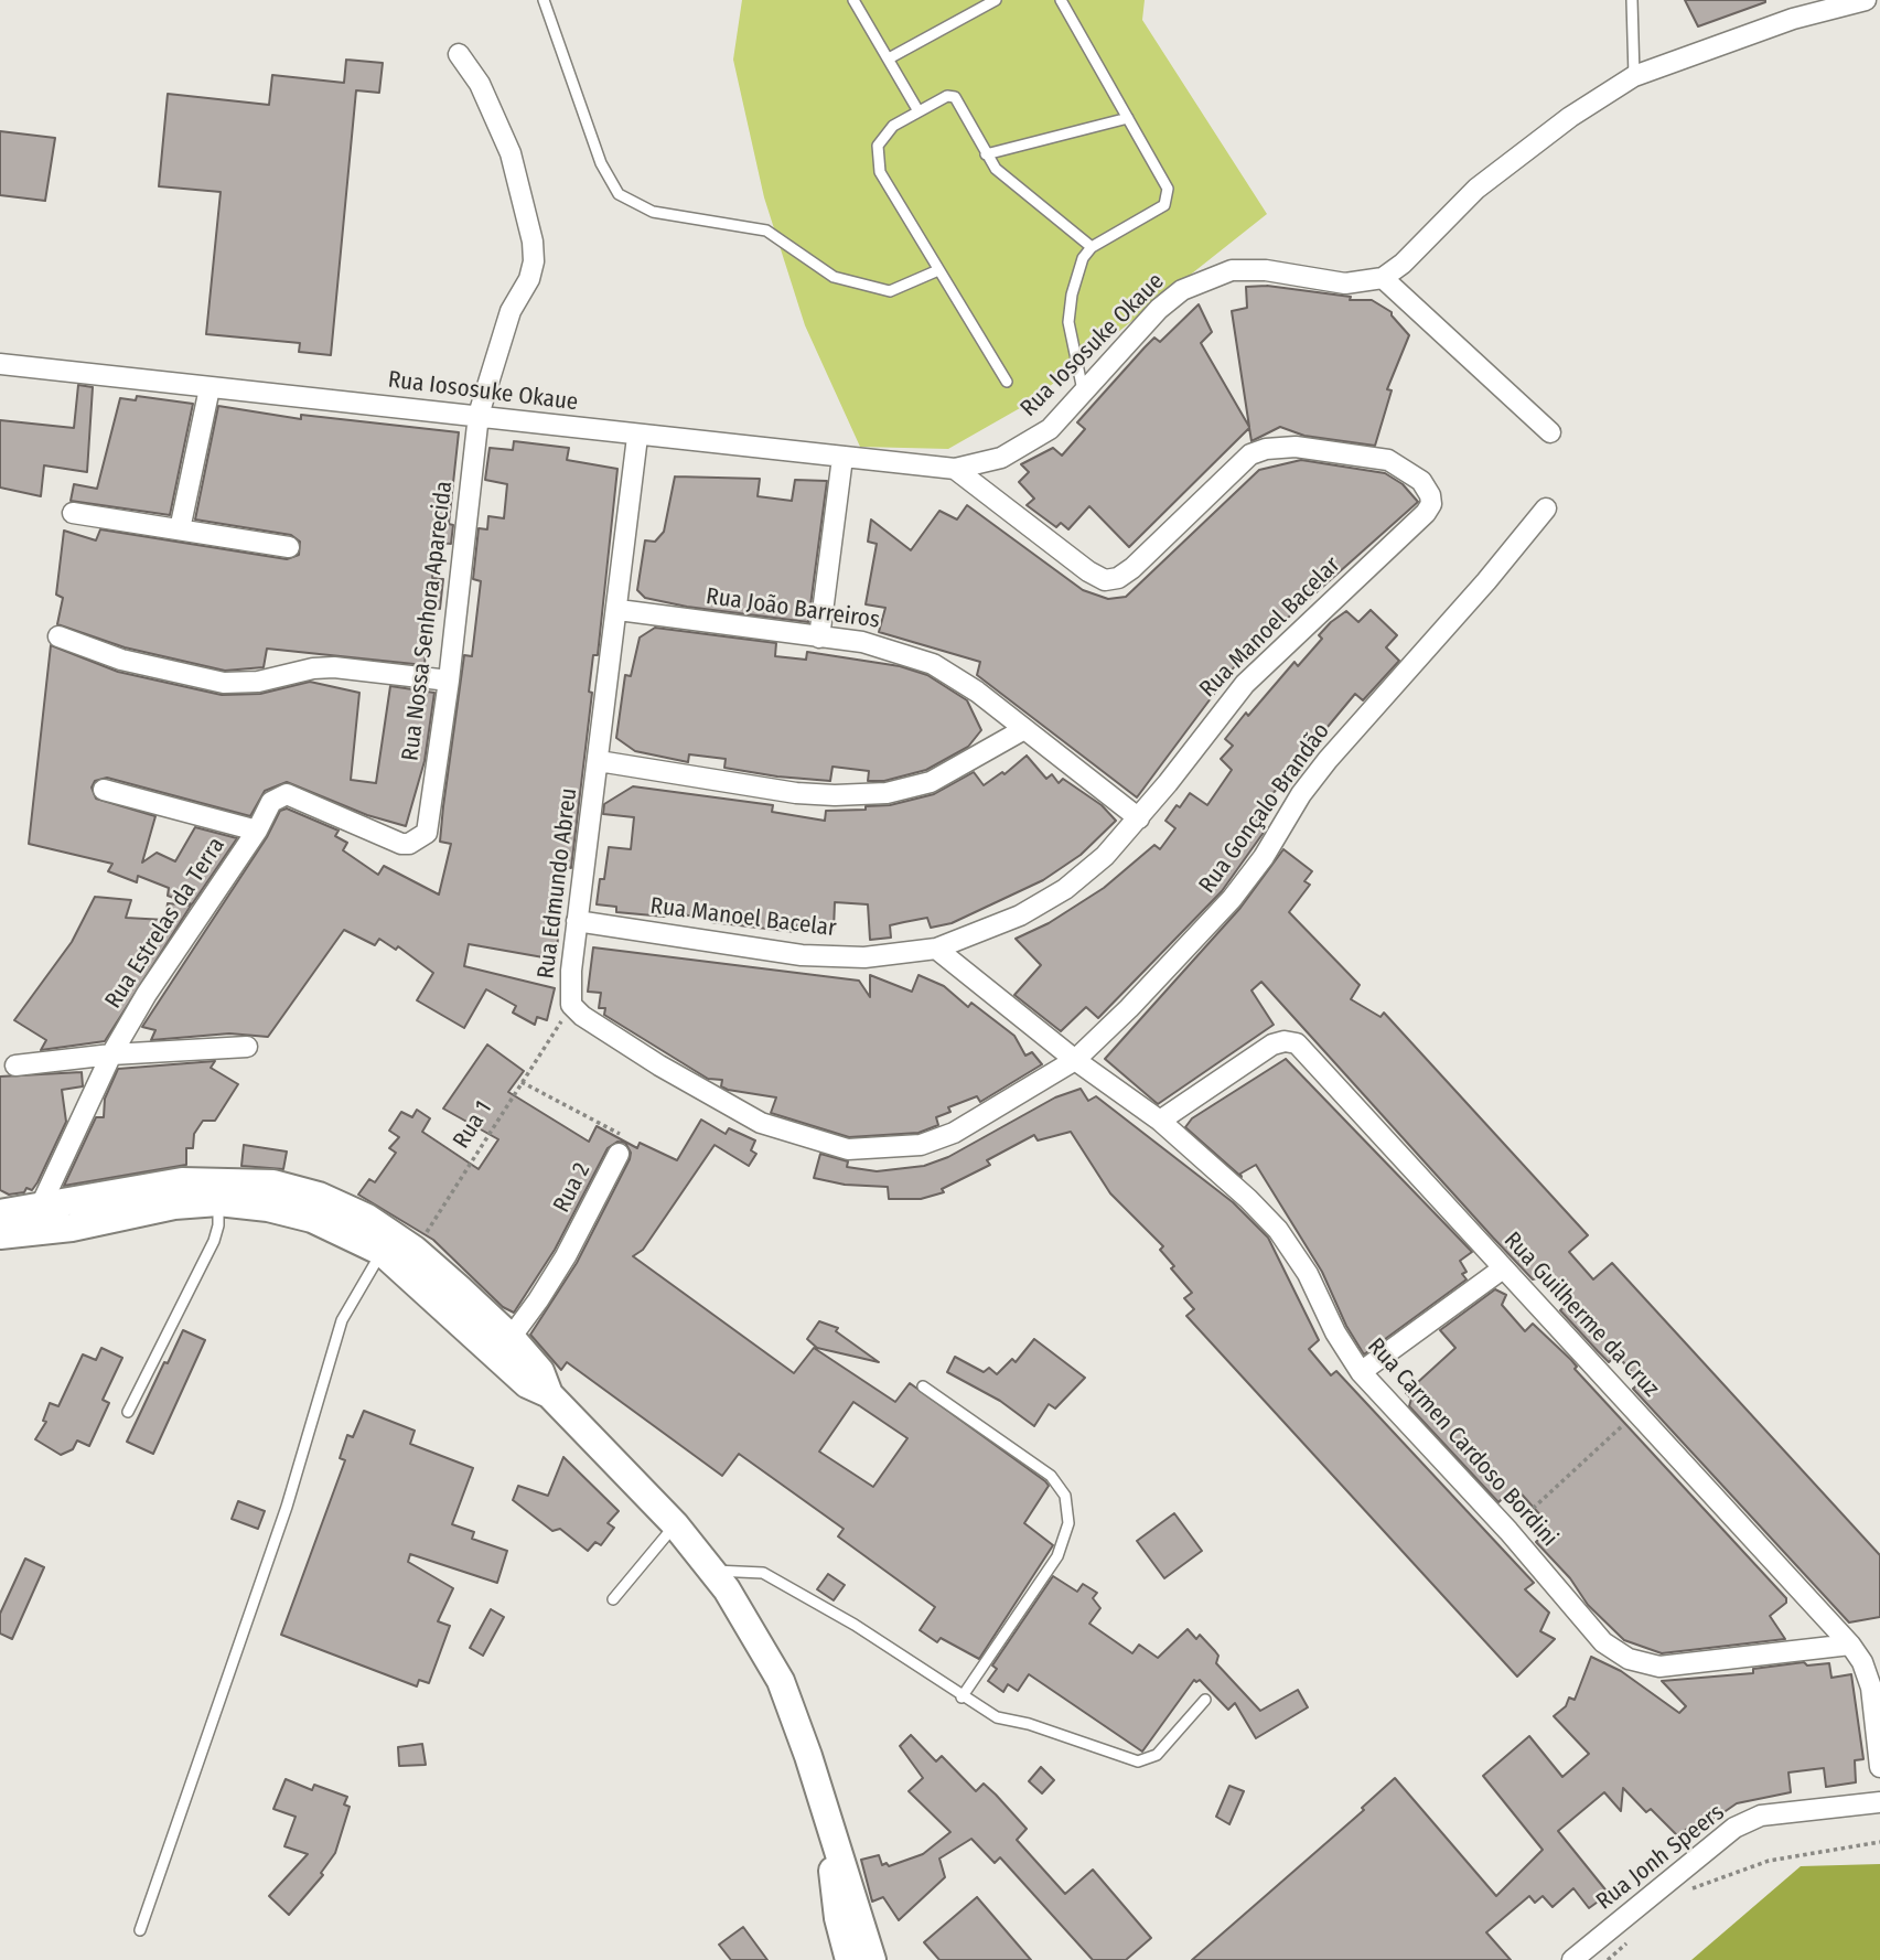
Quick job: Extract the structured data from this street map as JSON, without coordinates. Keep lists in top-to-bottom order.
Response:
{
  "streets": {
    "street": [
      "Rua Iososuke Okaue",
      "Rua João Barreiros",
      "Rua Nossa Senhora Aparecida",
      "Rua Manoel Bacelar",
      "Rua Gonçalo Brandão",
      "Rua Edmundo Abreu",
      "Rua Estrelas da Terra",
      "Rua 2",
      "Rua Guilherme da Cruz",
      "Rua Carmen Cardoso Bordini",
      "Rua Jonh Speers"
    ],
    "path": ["Rua 1"]
  },
  "crossings": [
    ["Rua Iososuke Okaue", "Rua Nossa Senhora Aparecida"],
    ["Rua Iososuke Okaue", "Rua Manoel Bacelar"],
    ["Rua Iososuke Okaue", "Rua Edmundo Abreu"],
    ["Rua João Barreiros", "Rua Manoel Bacelar"],
    ["Rua João Barreiros", "Rua Edmundo Abreu"],
    ["Rua Nossa Senhora Aparecida", "Rua Estrelas da Terra"],
    ["Rua Manoel Bacelar", "Rua Edmundo Abreu"],
    ["Rua Manoel Bacelar", "Rua Carmen Cardoso Bordini"],
    ["Rua Gonçalo Brandão", "Rua Edmundo Abreu"],
    ["Rua Gonçalo Brandão", "Rua Carmen Cardoso Bordini"],
    ["Rua Edmundo Abreu", "Rua Carmen Cardoso Bordini"],
    ["Rua 1", "Rua 2"],
    ["Rua Guilherme da Cruz", "Rua Carmen Cardoso Bordini"]
  ]
}
